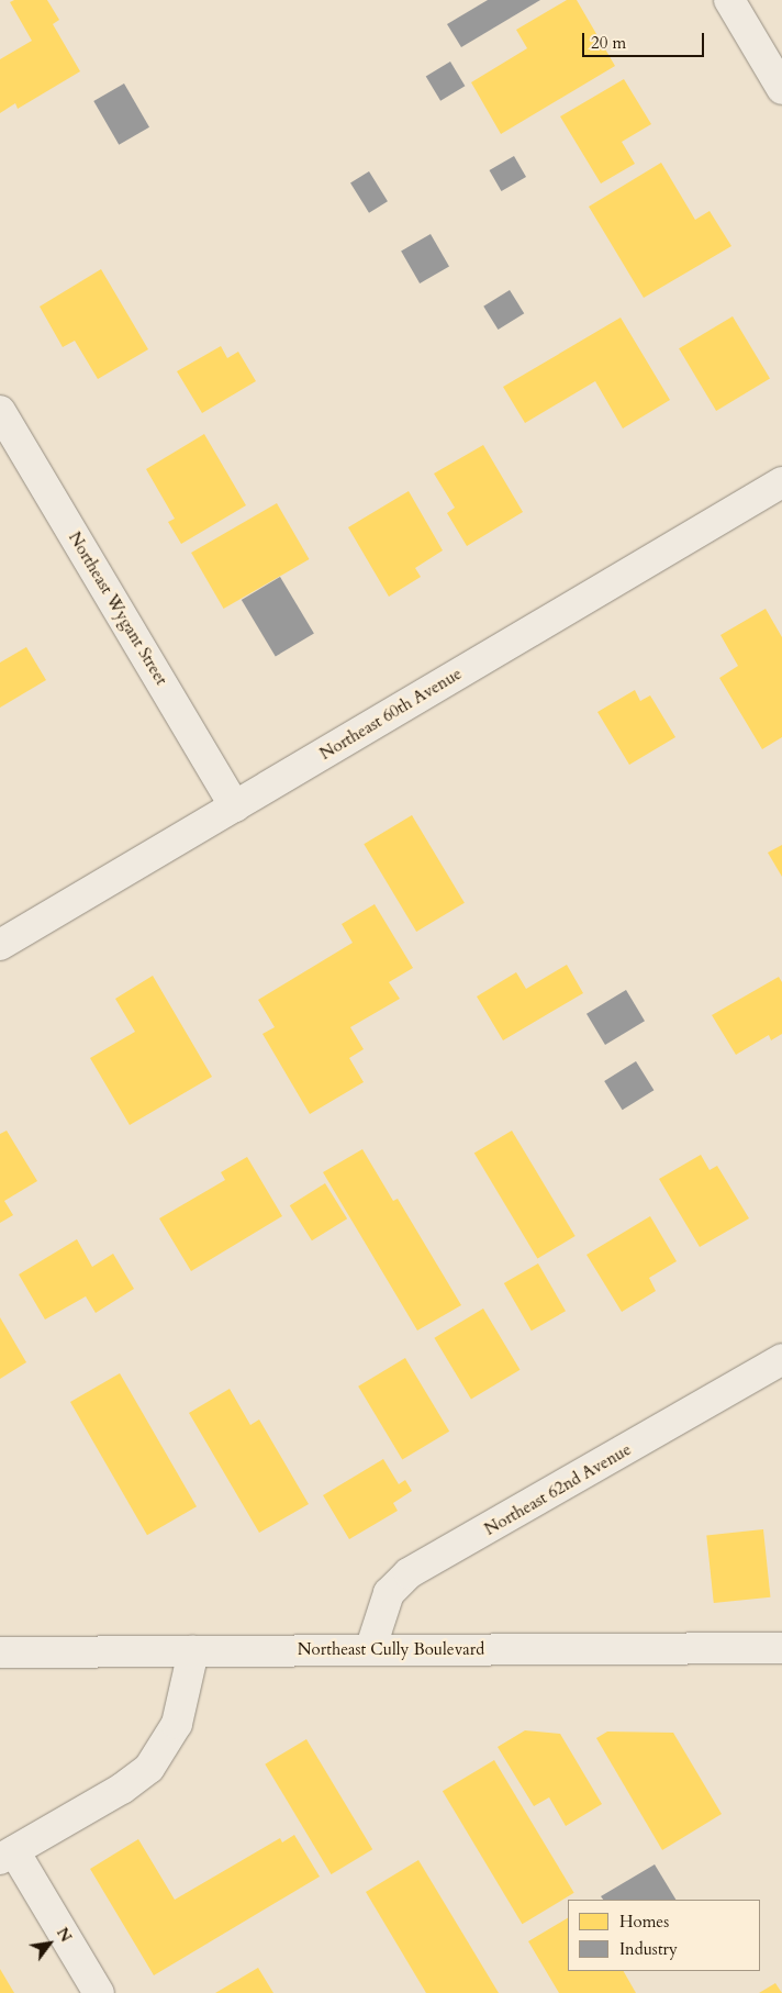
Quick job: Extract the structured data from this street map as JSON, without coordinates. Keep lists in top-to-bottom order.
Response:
{
  "streets": {
    "street": [
      "Northeast Wygant Street",
      "Northeast 60th Avenue",
      "Northeast 62nd Avenue",
      "Northeast Cully Boulevard"
    ]
  },
  "crossings": [
    ["Northeast Wygant Street", "Northeast 60th Avenue"],
    ["Northeast 62nd Avenue", "Northeast Cully Boulevard"]
  ],
  "legend": ["Homes", "Industry"],
  "scale_bar": "20 m",
  "north": "top right"
}
